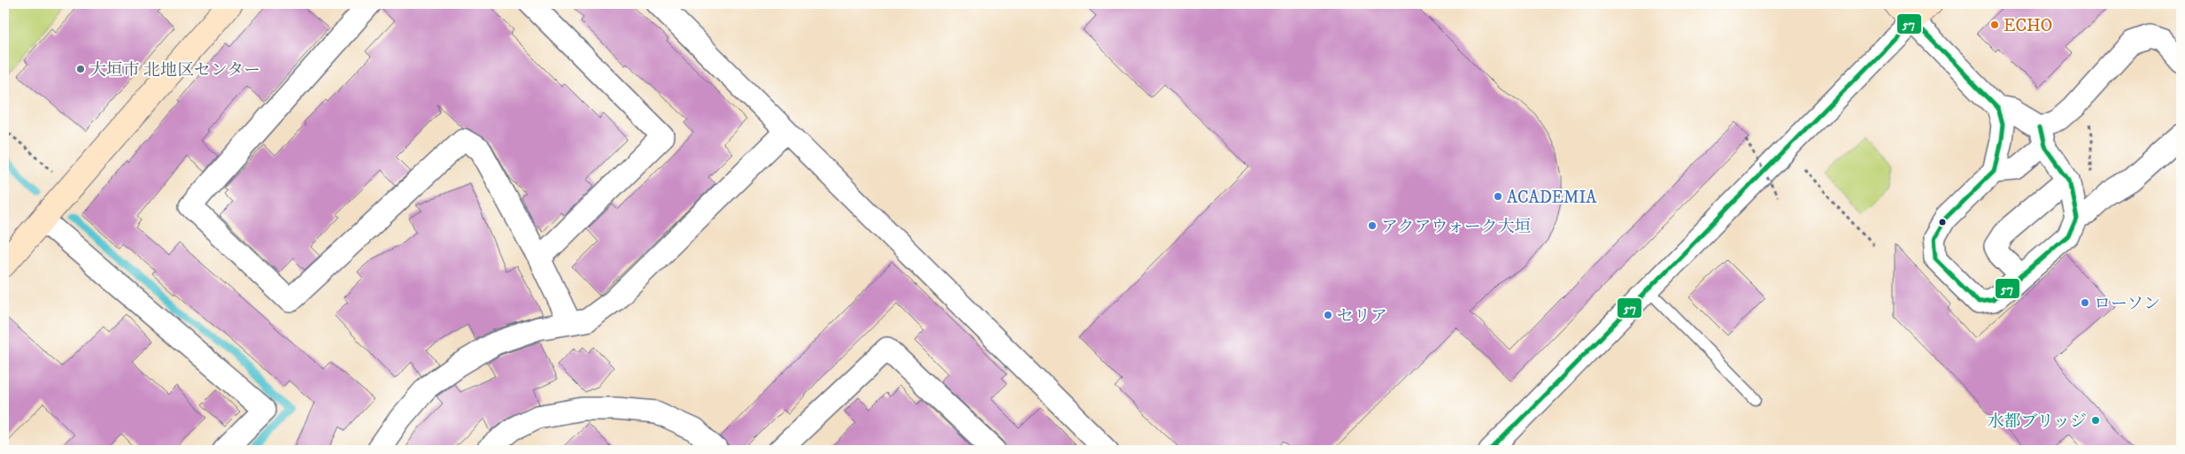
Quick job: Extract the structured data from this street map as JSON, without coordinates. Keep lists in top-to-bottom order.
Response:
{
  "places": [
    "ECHO",
    "大垣市 北地区センター",
    "ACADEMIA",
    "アクアウォーク大垣",
    "ローソン",
    "セリア",
    "水都ブリッジ"
  ],
  "lines": ["transit line 57"]
}
